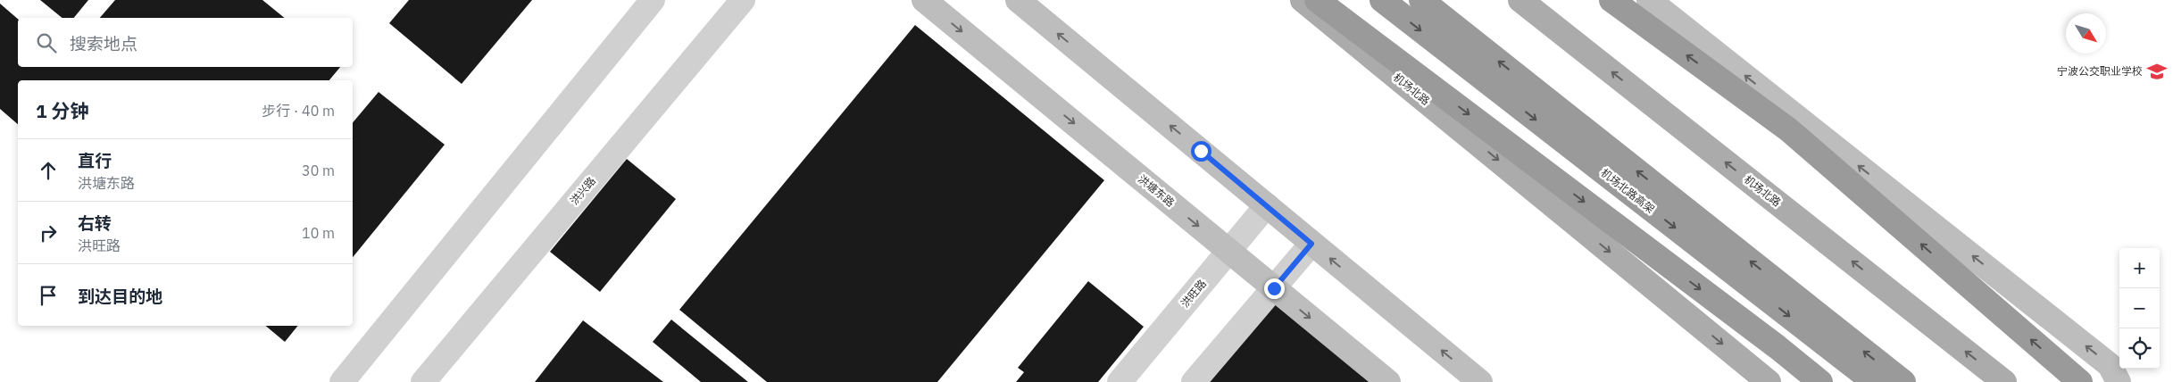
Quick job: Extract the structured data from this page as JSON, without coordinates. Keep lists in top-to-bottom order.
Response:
{
  "streets": {
    "highway": ["机场北路高架"],
    "main road": ["机场北路", "洪塘东路"],
    "street": ["洪兴路", "洪旺路"]
  },
  "crossings": [
    ["洪塘东路", "洪旺路"]
  ],
  "places": {
    "school or university": ["宁波公交职业学校"]
  },
  "north": "bottom right",
  "page": {
    "search": "搜索地点",
    "heading": ["1 分钟", "步行 · 40 m"],
    "list": [
      ["直行", "洪塘东路", "30 m"],
      ["右转", "洪旺路", "10 m"],
      "到达目的地"
    ],
    "map_buttons": ["+", "−"]
  }
}
